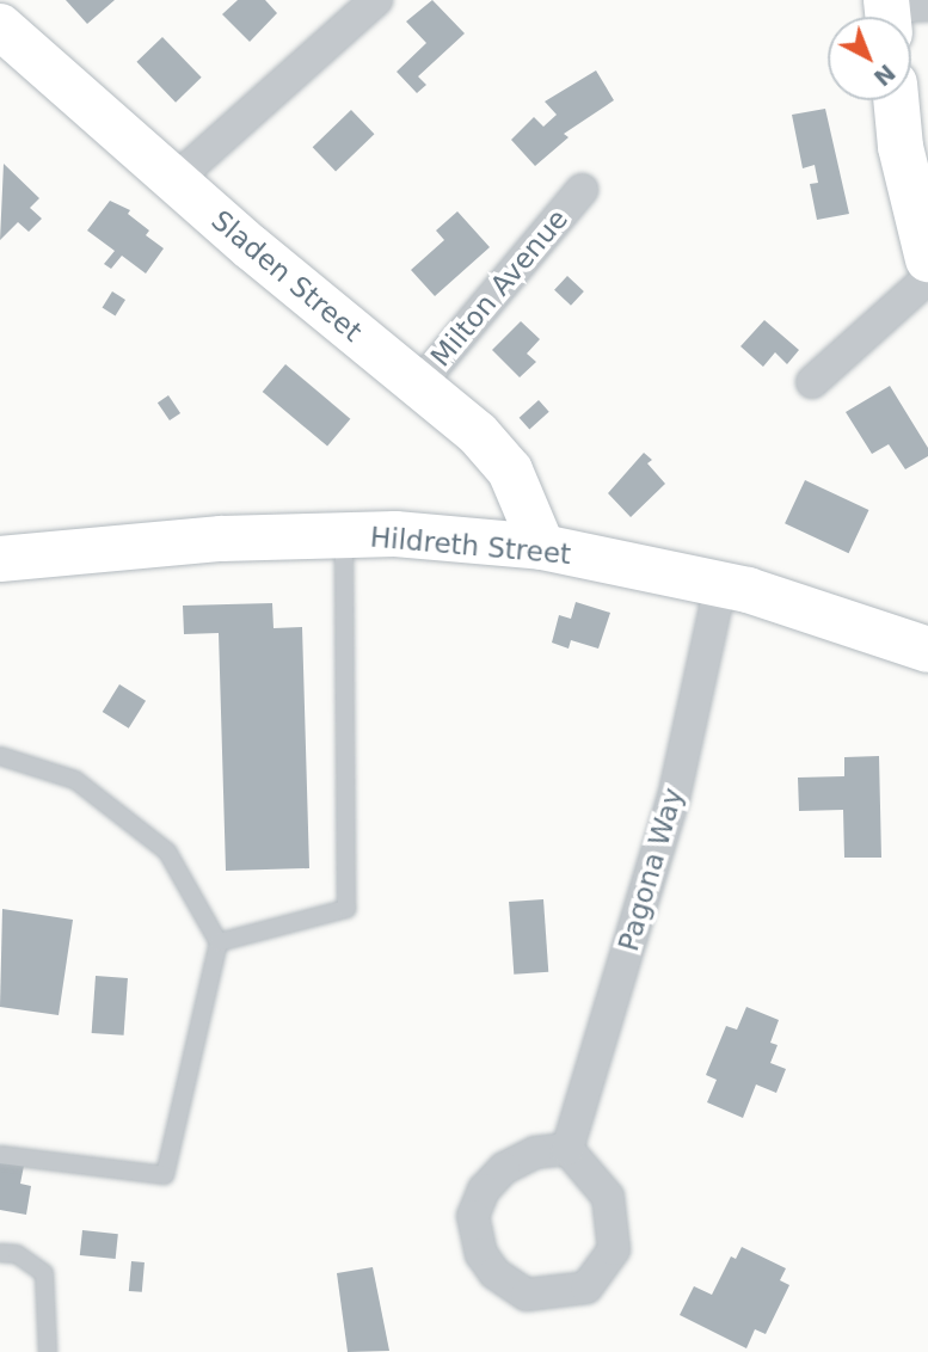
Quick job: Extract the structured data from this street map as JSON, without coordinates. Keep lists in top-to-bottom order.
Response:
{
  "streets": {
    "street": [
      "Sladen Street",
      "Milton Avenue",
      "Hildreth Street",
      "Pagona Way"
    ]
  },
  "crossings": [
    ["Sladen Street", "Milton Avenue"],
    ["Sladen Street", "Hildreth Street"],
    ["Hildreth Street", "Pagona Way"]
  ],
  "north": "bottom right"
}
